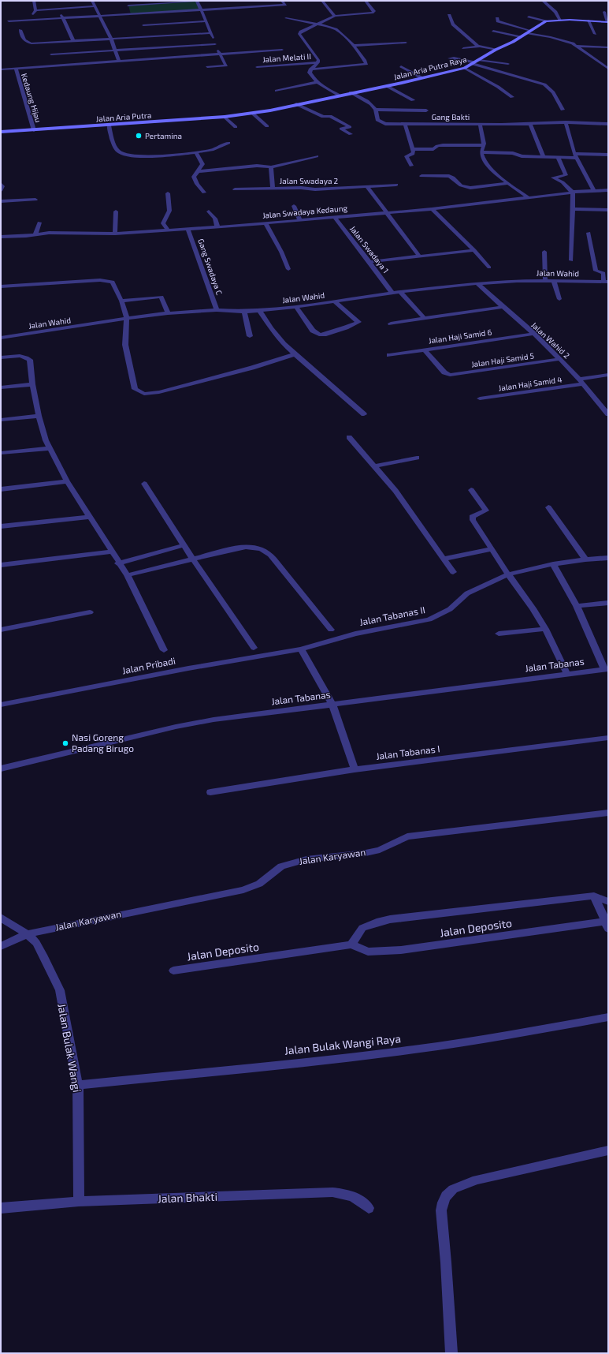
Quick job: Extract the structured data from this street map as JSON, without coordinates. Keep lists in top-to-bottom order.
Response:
{
  "streets": {
    "main road": ["Jalan Aria Putra Raya", "Jalan Aria Putra"],
    "street": [
      "Jalan Melati II",
      "Kedaung Hijau",
      "Gang Bakti",
      "Jalan Swadaya 2",
      "Jalan Swadaya Kedaung",
      "Jalan Swadaya 1",
      "Gang Swadaya C",
      "Jalan Wahid",
      "Jalan Haji Samid 6",
      "Jalan Wahid 2",
      "Jalan Haji Samid 5",
      "Jalan Haji Samid 4",
      "Jalan Tabanas II",
      "Jalan Tabanas",
      "Jalan Pribadi",
      "Jalan Tabanas I",
      "Jalan Karyawan",
      "Jalan Deposito",
      "Jalan Bulak Wangi Raya",
      "Jalan Bulak Wangi",
      "Jalan Bhakti"
    ]
  },
  "crossings": [
    ["Jalan Aria Putra Raya", "Jalan Aria Putra"],
    ["Jalan Aria Putra Raya", "Gang Bakti"],
    ["Kedaung Hijau", "Jalan Aria Putra"],
    ["Jalan Swadaya Kedaung", "Jalan Swadaya 1"],
    ["Jalan Swadaya Kedaung", "Gang Swadaya C"],
    ["Jalan Swadaya 1", "Jalan Wahid"],
    ["Gang Swadaya C", "Jalan Wahid"],
    ["Jalan Wahid", "Jalan Wahid 2"],
    ["Jalan Haji Samid 6", "Jalan Wahid 2"],
    ["Jalan Haji Samid 6", "Jalan Haji Samid 5"],
    ["Jalan Wahid 2", "Jalan Haji Samid 5"],
    ["Jalan Wahid 2", "Jalan Haji Samid 4"],
    ["Jalan Tabanas II", "Jalan Pribadi"],
    ["Jalan Karyawan", "Jalan Bulak Wangi"],
    ["Jalan Bulak Wangi Raya", "Jalan Bulak Wangi"],
    ["Jalan Bulak Wangi", "Jalan Bhakti"]
  ],
  "places": ["Pertamina", "Nasi Goreng Padang Birugo"]
}
